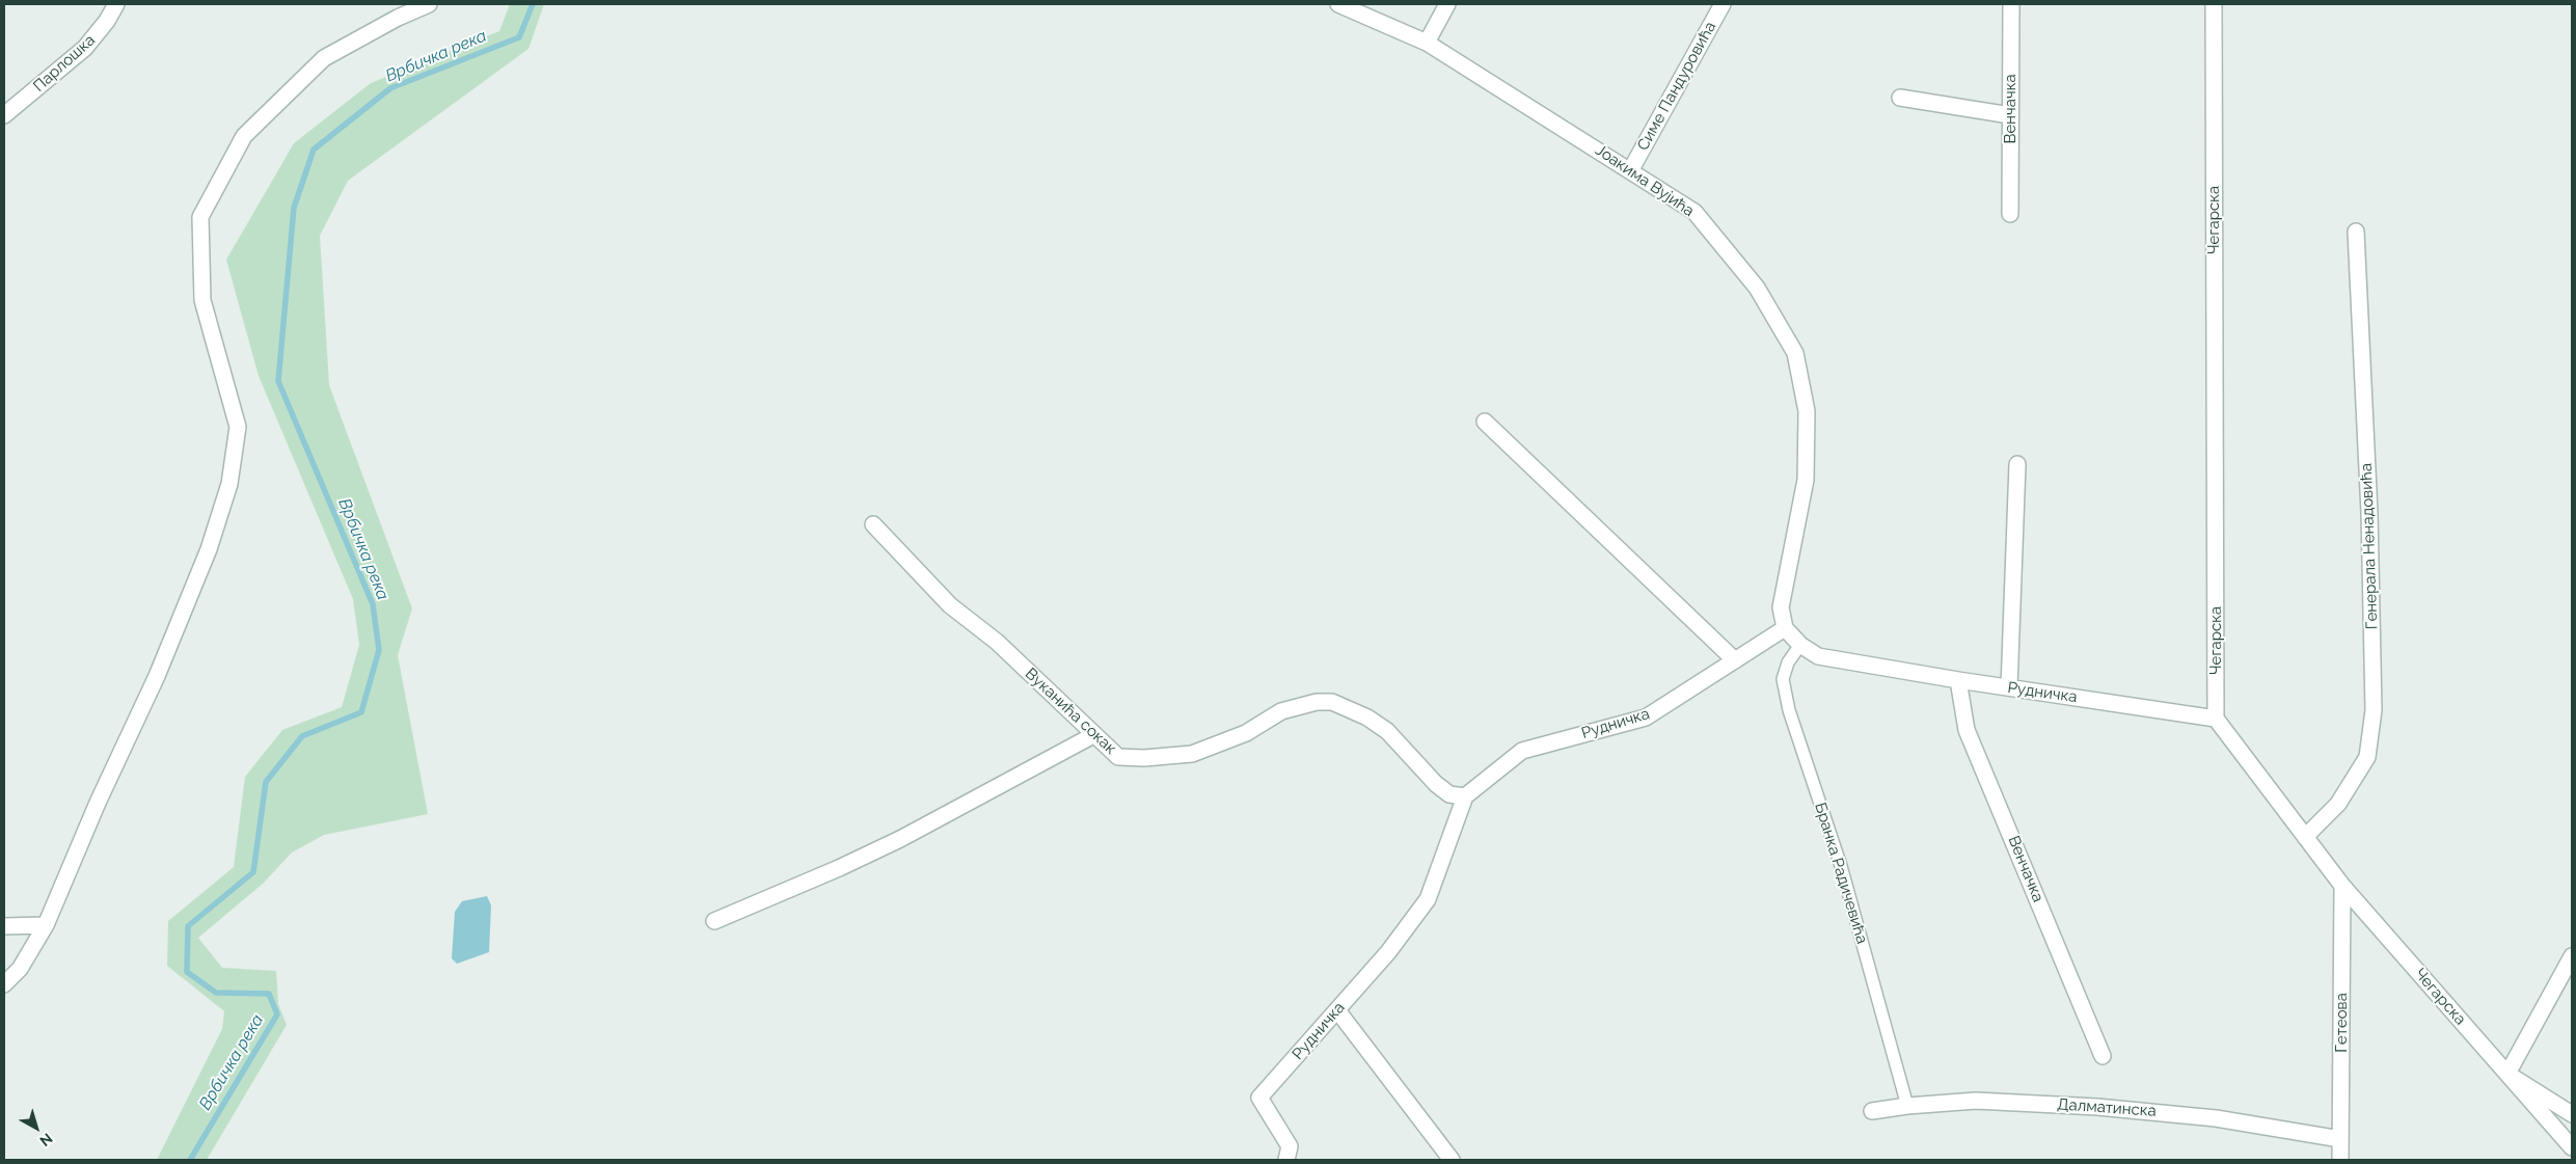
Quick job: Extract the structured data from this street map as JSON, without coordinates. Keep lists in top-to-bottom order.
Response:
{
  "streets": {
    "street": [
      "Парлошка",
      "Симе Пандуровића",
      "Венчачка",
      "Јоакима Вујића",
      "Чегарска",
      "Генерала Ненадовића",
      "Рудничка",
      "Вуканића сокак",
      "Гетеова",
      "Далматинска"
    ],
    "lane": ["Бранка Радичевића"]
  },
  "crossings": [
    ["Симе Пандуровића", "Јоакима Вујића"],
    ["Венчачка", "Рудничка"],
    ["Јоакима Вујића", "Рудничка"],
    ["Чегарска", "Генерала Ненадовића"],
    ["Чегарска", "Рудничка"],
    ["Чегарска", "Гетеова"],
    ["Рудничка", "Вуканића сокак"],
    ["Рудничка", "Бранка Радичевића"],
    ["Бранка Радичевића", "Далматинска"],
    ["Гетеова", "Далматинска"]
  ],
  "water": ["Врбичка река"],
  "north": "bottom right"
}
